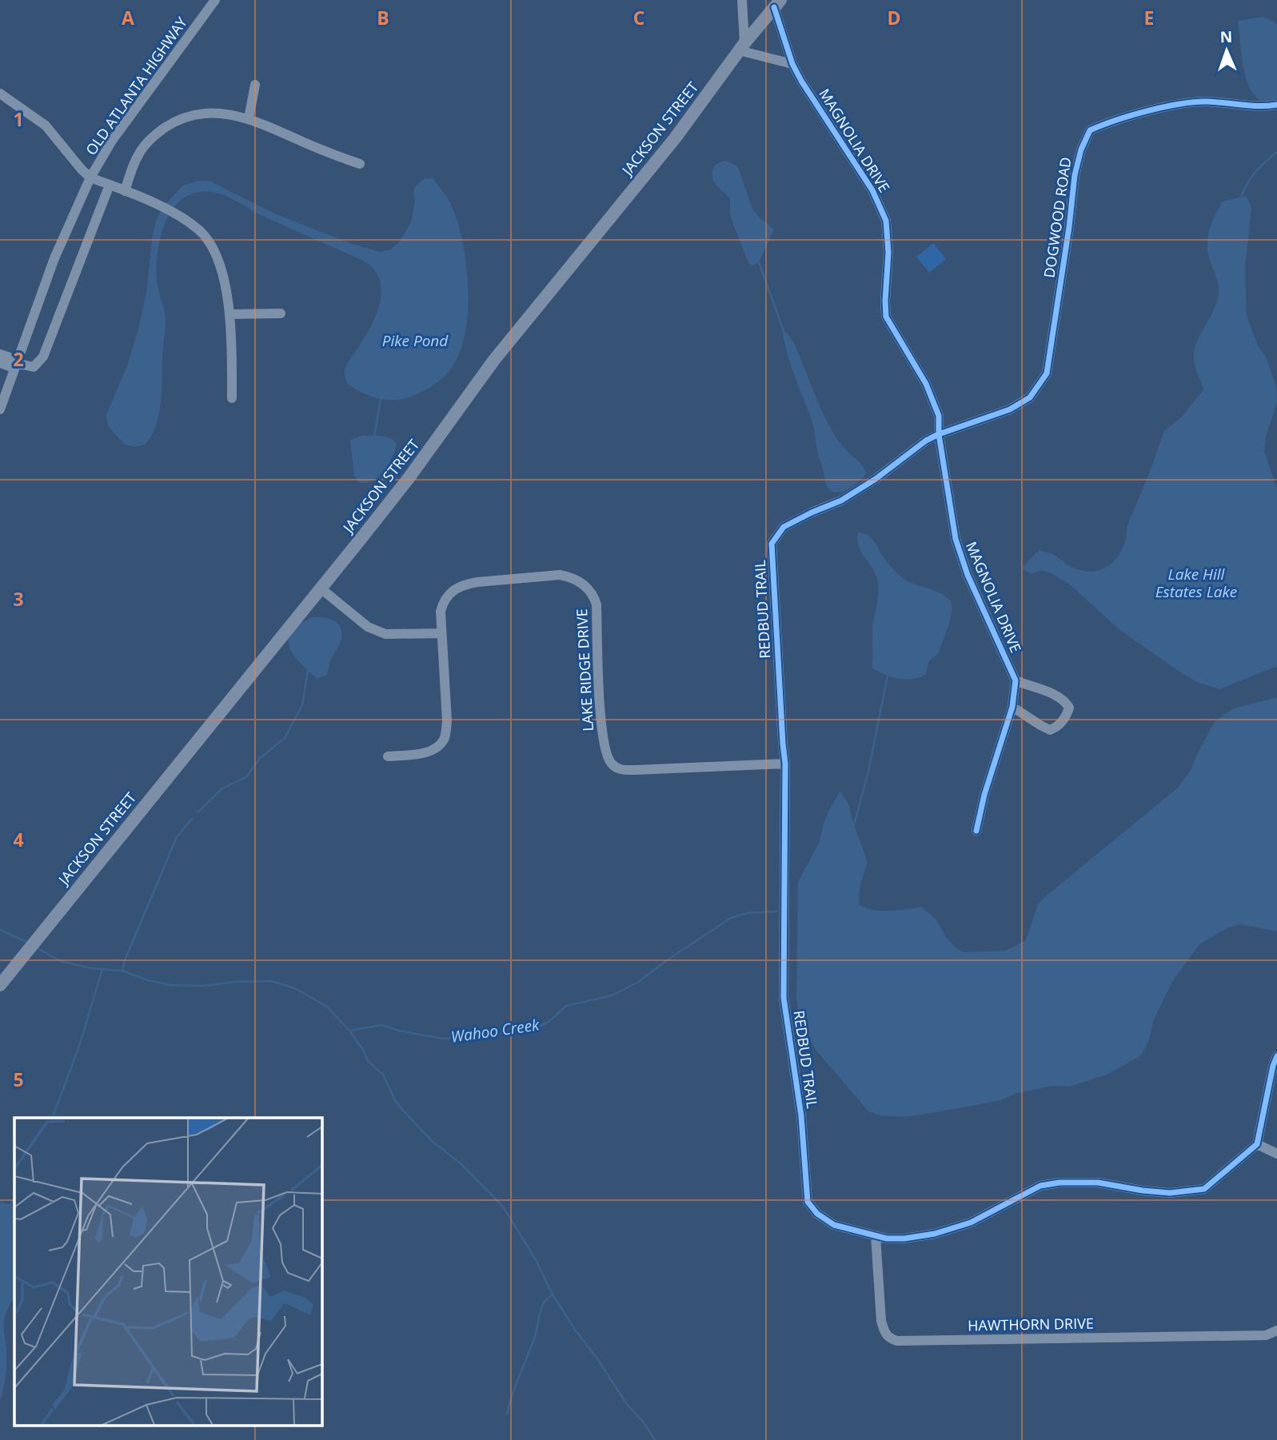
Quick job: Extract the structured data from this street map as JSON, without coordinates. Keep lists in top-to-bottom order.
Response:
{
  "streets": {
    "main road": ["JACKSON STREET"],
    "street": [
      "OLD ATLANTA HIGHWAY",
      "MAGNOLIA DRIVE",
      "DOGWOOD ROAD",
      "REDBUD TRAIL",
      "LAKE RIDGE DRIVE",
      "HAWTHORN DRIVE"
    ]
  },
  "crossings": [
    ["JACKSON STREET", "MAGNOLIA DRIVE"],
    ["MAGNOLIA DRIVE", "DOGWOOD ROAD"],
    ["MAGNOLIA DRIVE", "REDBUD TRAIL"],
    ["DOGWOOD ROAD", "REDBUD TRAIL"],
    ["REDBUD TRAIL", "LAKE RIDGE DRIVE"],
    ["REDBUD TRAIL", "HAWTHORN DRIVE"]
  ],
  "water": ["Pike Pond", "Lake Hill Estates Lake", "Wahoo Creek"],
  "north": "top",
  "grid": {
    "columns": [
      "A",
      "B",
      "C",
      "D",
      "E"
    ],
    "rows": [
      "1",
      "2",
      "3",
      "4",
      "5"
    ]
  }
}
